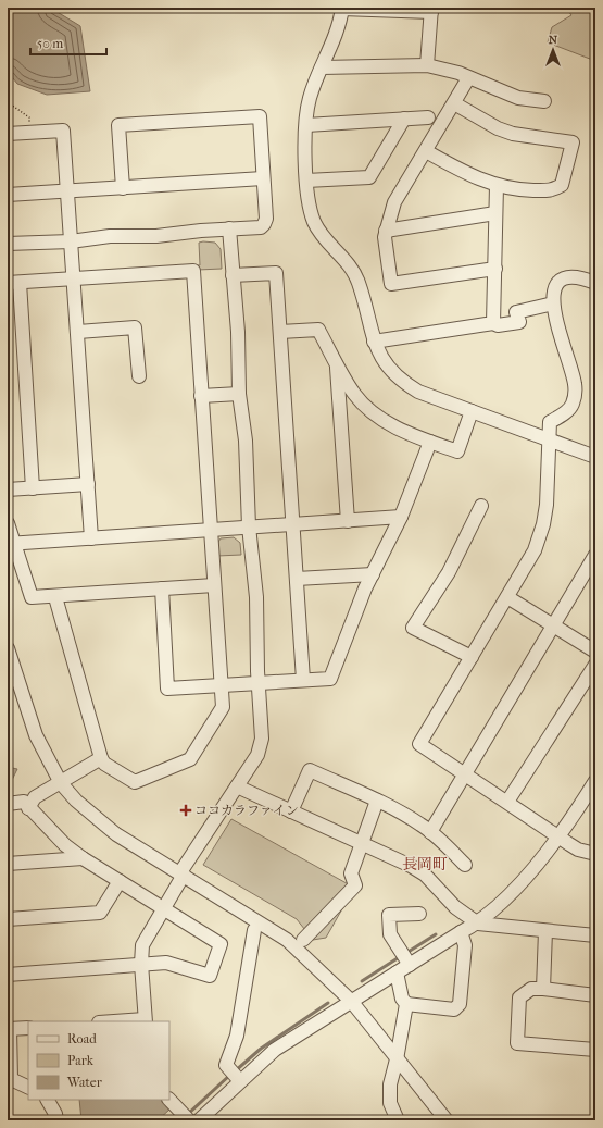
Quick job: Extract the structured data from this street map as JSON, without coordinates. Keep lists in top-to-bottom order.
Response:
{
  "districts": ["長岡町"],
  "places": {
    "health": ["ココカラファイン"]
  },
  "legend": ["Road", "Park", "Water"],
  "scale_bar": "50 m",
  "north": "top"
}
